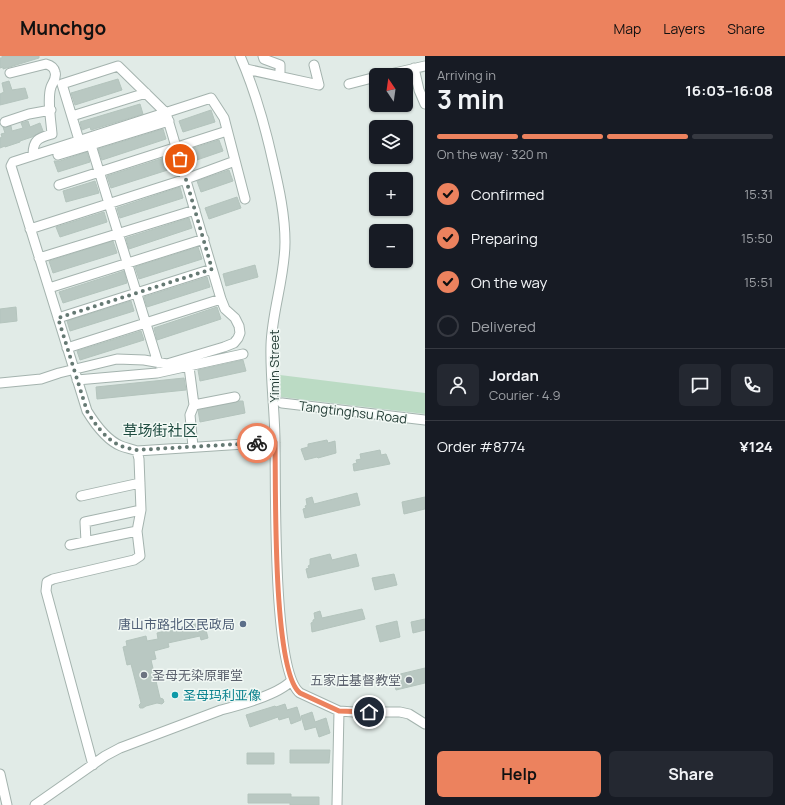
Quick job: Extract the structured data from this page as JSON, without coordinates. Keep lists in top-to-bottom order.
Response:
{
  "streets": {
    "street": ["Yimin Street", "Tangtinghsu Road"]
  },
  "districts": ["草场街社区"],
  "places": [
    "唐山市路北区民政局",
    "圣母无染原罪堂",
    "五家庄基督教堂",
    "圣母玛利亚像"
  ],
  "north": "top",
  "page": {
    "header": "Munchgo",
    "nav": ["Map", "Layers", "Share"],
    "heading": ["3 min", "Arriving in", "16:03–16:08"],
    "panel": [
      "Jordan",
      "Courier · 4.9",
      "Order #8774",
      "¥124"
    ],
    "map_buttons": ["+", "−"],
    "bar": "On the way · 320 m",
    "list": [
      ["Confirmed", "15:31"],
      ["Preparing", "15:50"],
      ["On the way", "15:51"],
      "Delivered"
    ],
    "buttons": ["Help", "Share"]
  }
}
